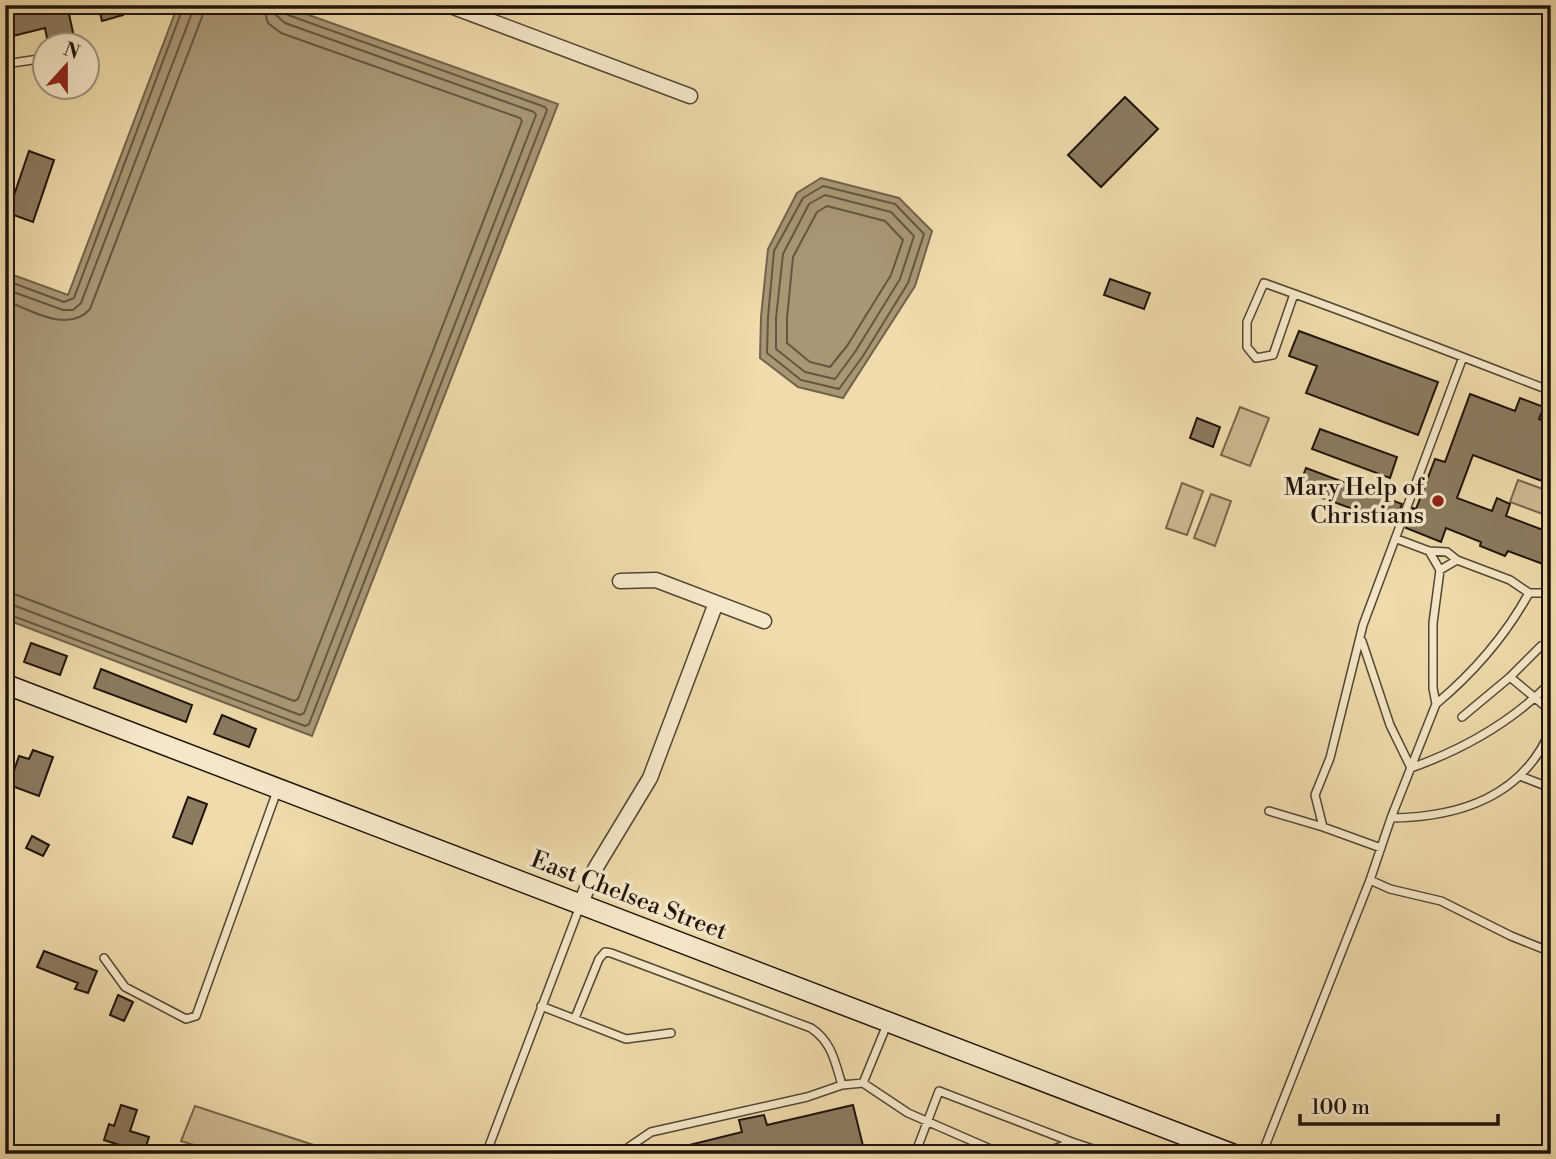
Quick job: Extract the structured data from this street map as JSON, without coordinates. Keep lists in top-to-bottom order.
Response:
{
  "streets": {
    "street": ["East Chelsea Street"]
  },
  "places": ["Mary Help of Christians"],
  "scale_bar": "100 m",
  "north": "top"
}
